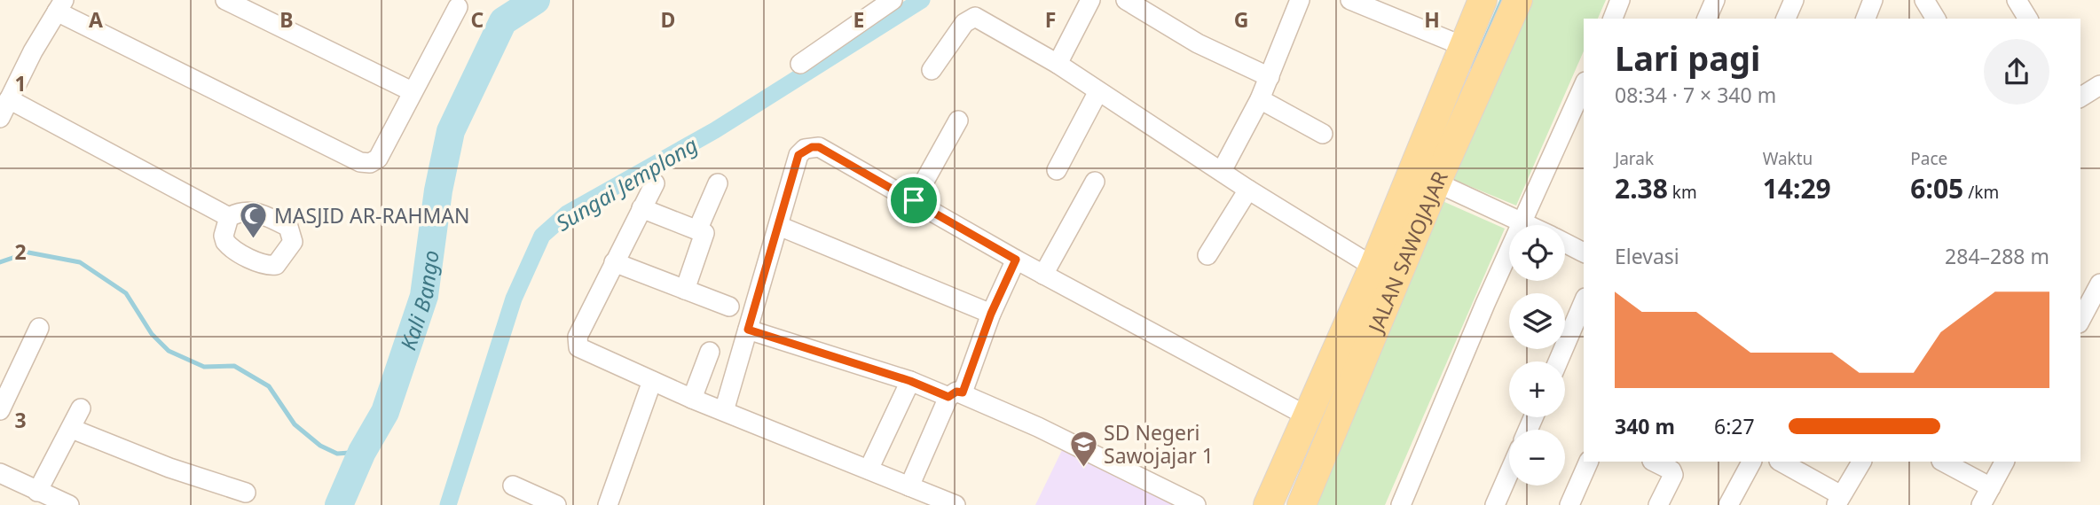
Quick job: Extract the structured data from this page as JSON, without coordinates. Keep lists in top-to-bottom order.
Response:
{
  "streets": {
    "main road": ["JALAN SAWOJAJAR"]
  },
  "water": ["Sungai Jemplong", "Kali Bango"],
  "places": {
    "mosque": ["MASJID AR-RAHMAN"],
    "school or university": ["SD Negeri Sawojajar 1"]
  },
  "page": {
    "heading": ["Lari pagi", "08:34 · 7 × 340 m"],
    "stats": [
      ["Jarak", "2.38 km"],
      ["Waktu", "14:29"],
      ["Pace", "6:05 /km"]
    ],
    "map_buttons": ["+", "−"],
    "chart": ["Elevasi", "284–288 m"],
    "list": [
      {
        "name": "340 m",
        "note": "6:27"
      }
    ]
  },
  "grid": {
    "columns": [
      "A",
      "B",
      "C",
      "D",
      "E",
      "F",
      "G",
      "H"
    ],
    "rows": ["1", "2", "3"]
  }
}
